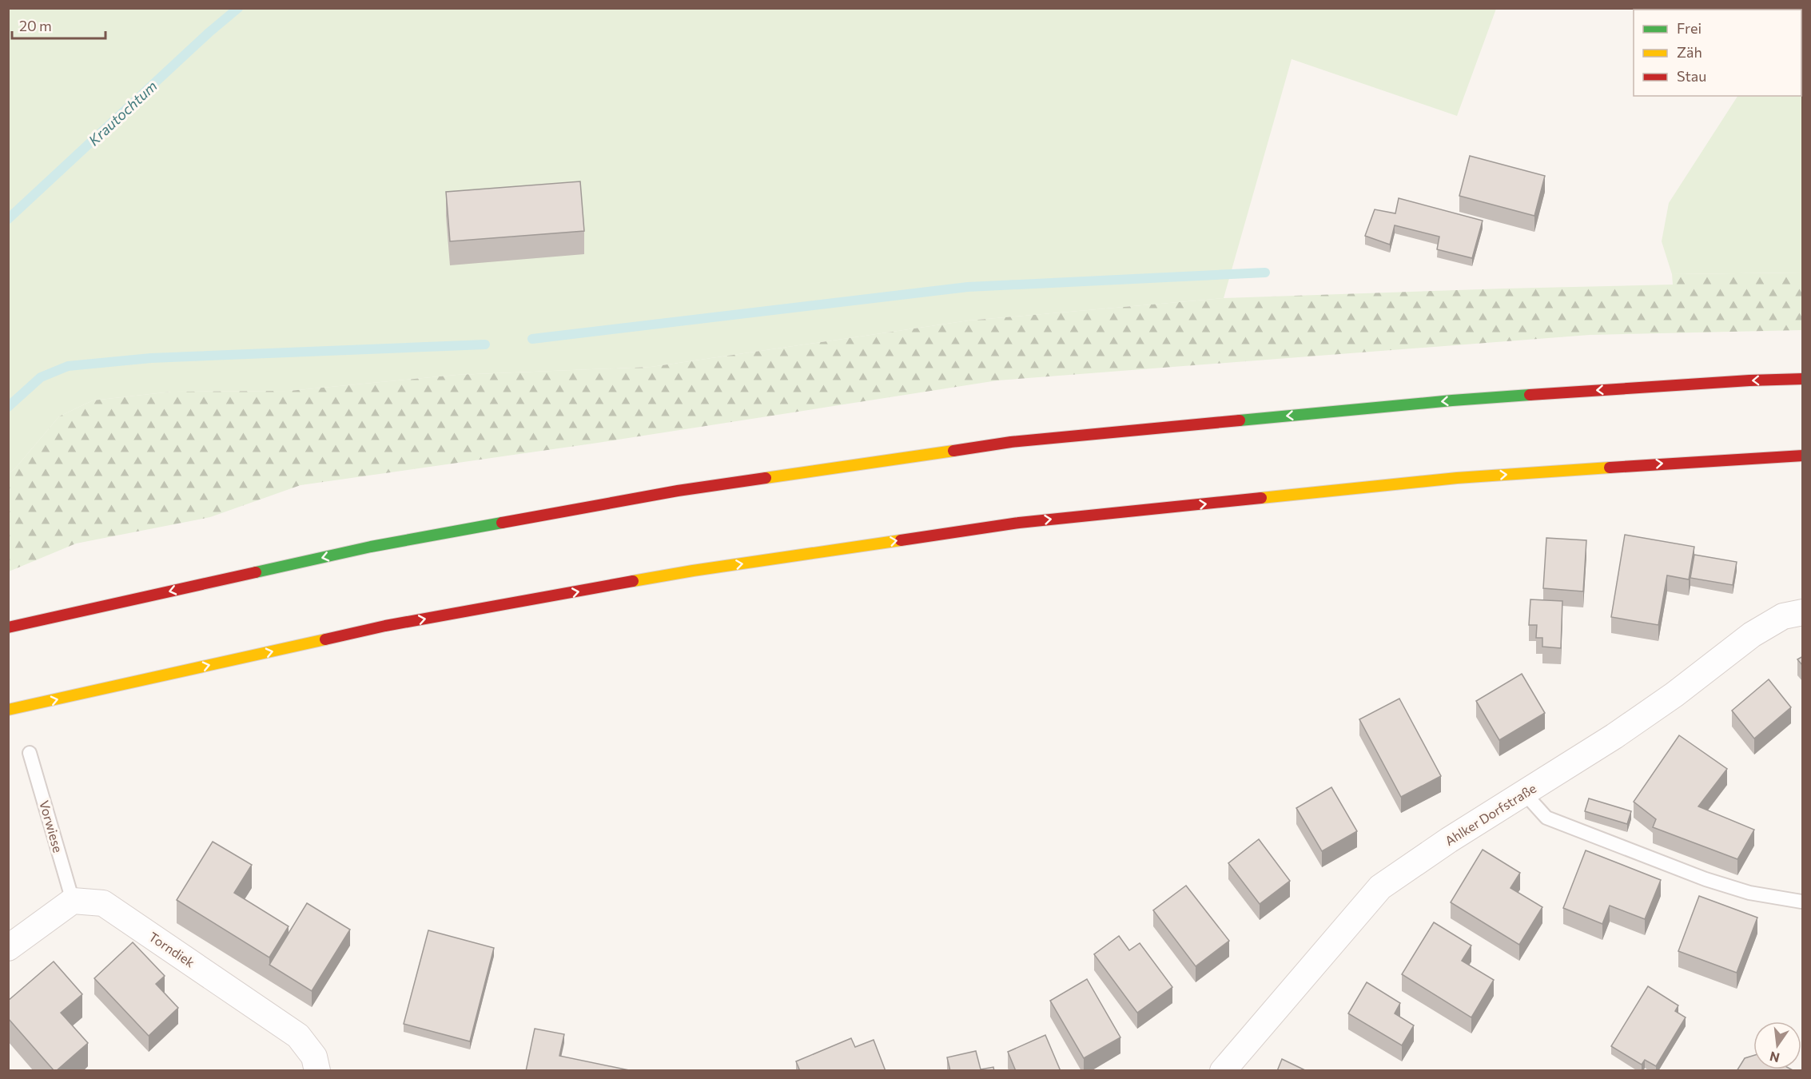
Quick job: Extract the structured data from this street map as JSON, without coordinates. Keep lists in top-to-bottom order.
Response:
{
  "streets": {
    "street": ["Ahlker Dorfstraße", "Torndiek"],
    "lane": ["Vorwiese"]
  },
  "crossings": [
    ["Vorwiese", "Torndiek"]
  ],
  "water": ["Krautochtum"],
  "legend": ["Frei", "Zäh", "Stau"],
  "scale_bar": "20 m",
  "north": "bottom"
}
